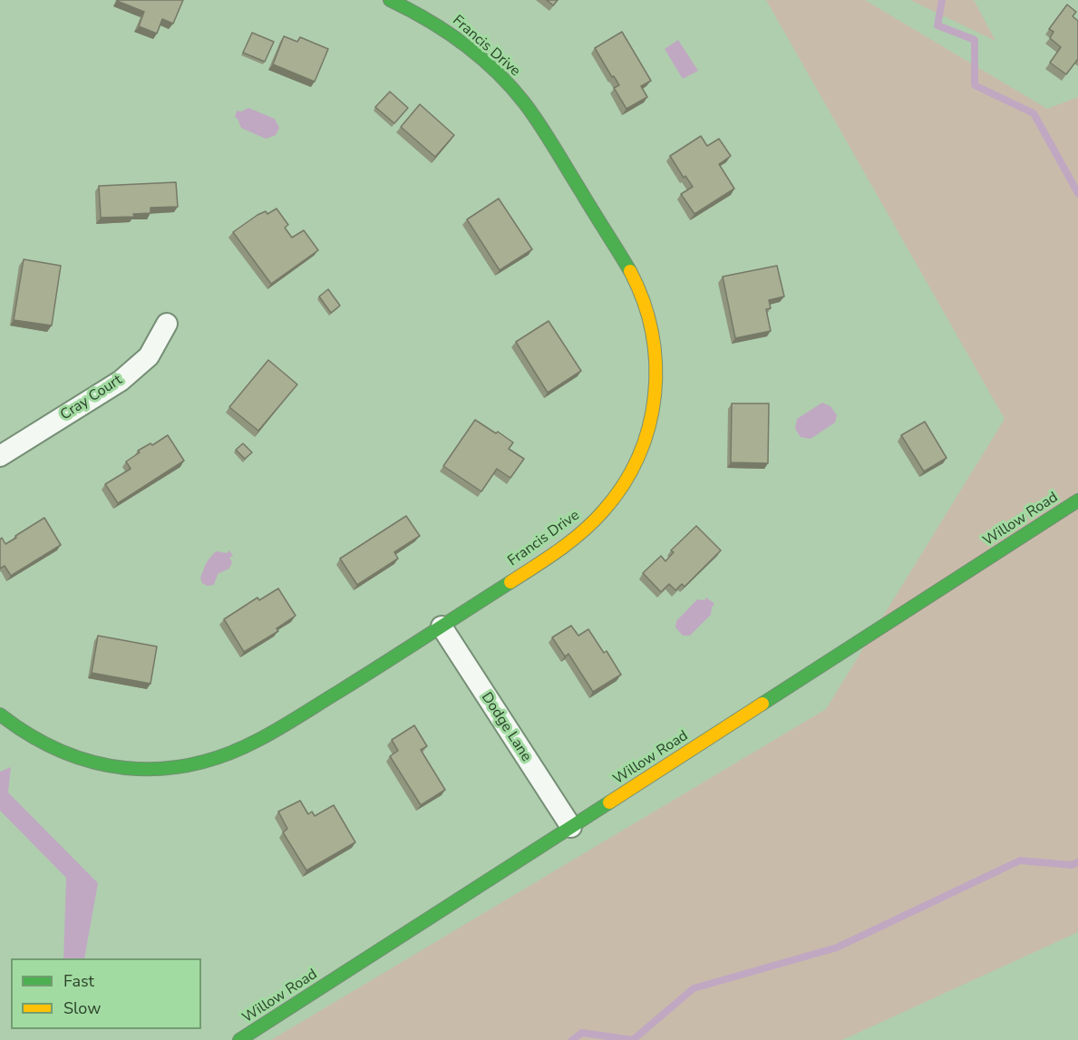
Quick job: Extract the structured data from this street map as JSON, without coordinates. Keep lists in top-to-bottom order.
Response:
{
  "streets": {
    "street": [
      "Francis Drive",
      "Cray Court",
      "Willow Road",
      "Dodge Lane"
    ]
  },
  "crossings": [
    ["Francis Drive", "Dodge Lane"],
    ["Willow Road", "Dodge Lane"]
  ],
  "legend": ["Fast", "Slow"]
}
